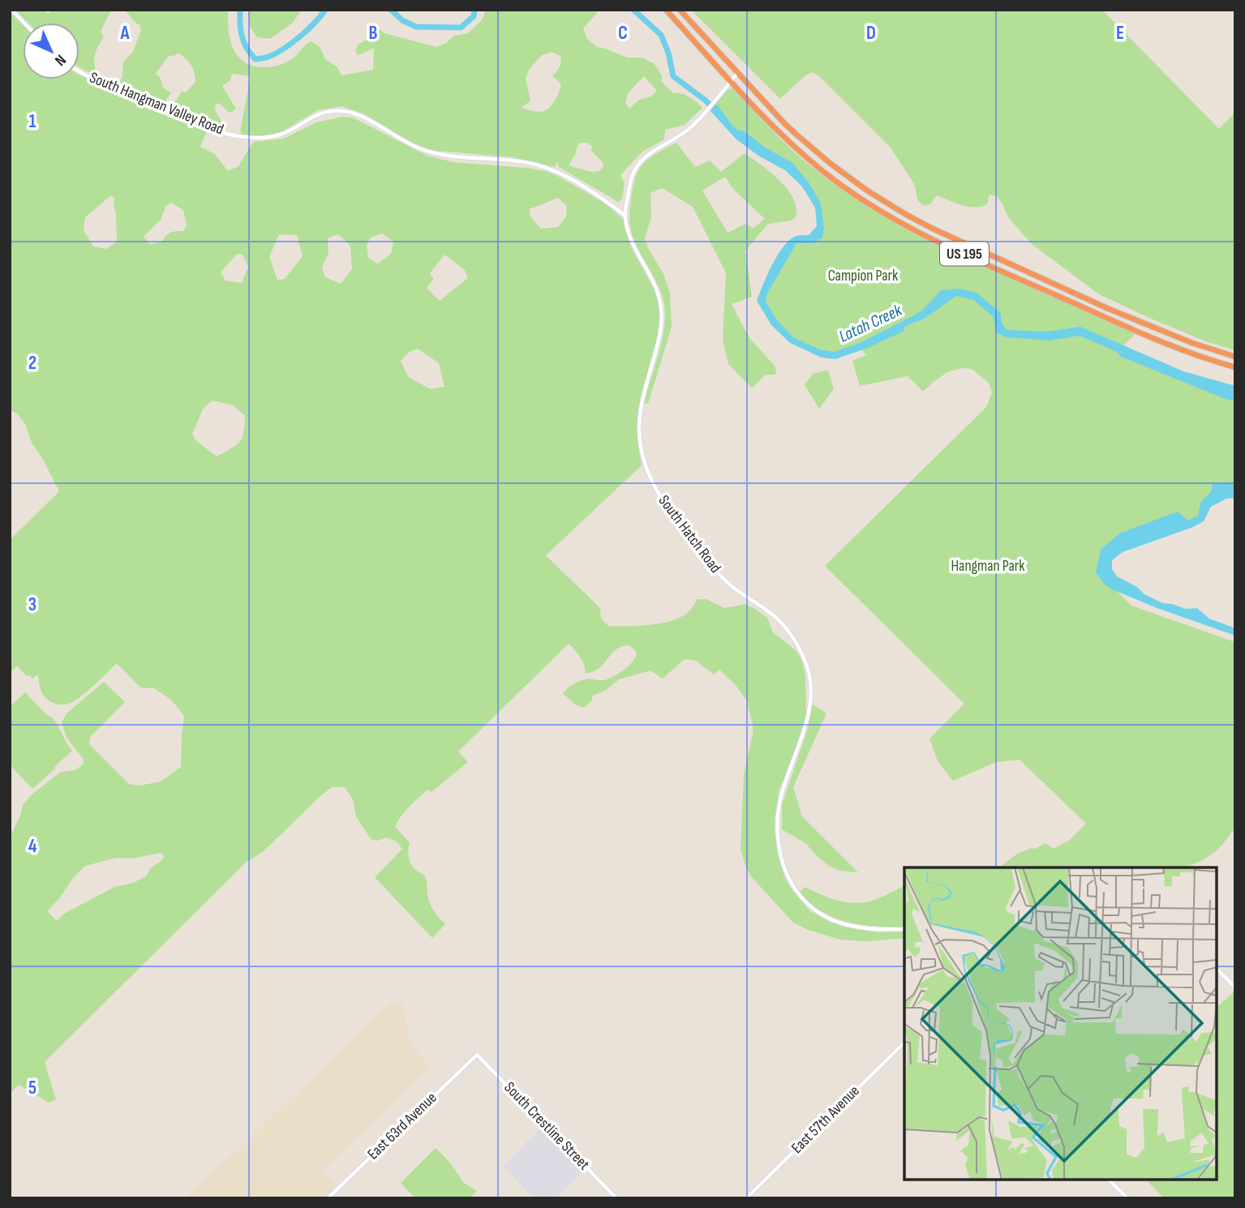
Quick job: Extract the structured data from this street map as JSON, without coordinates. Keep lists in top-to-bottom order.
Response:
{
  "streets": {
    "highway": ["US 195"],
    "main road": [
      "South Hangman Valley Road",
      "South Hatch Road",
      "East 57th Avenue",
      "East 63rd Avenue",
      "South Crestline Street"
    ]
  },
  "crossings": [
    ["South Hangman Valley Road", "South Hatch Road"],
    ["US 195", "South Hatch Road"],
    ["East 63rd Avenue", "South Crestline Street"]
  ],
  "water": ["Latah Creek"],
  "parks": ["Campion Park", "Hangman Park"],
  "north": "bottom right",
  "grid": {
    "columns": [
      "A",
      "B",
      "C",
      "D",
      "E"
    ],
    "rows": [
      "1",
      "2",
      "3",
      "4",
      "5"
    ]
  }
}
